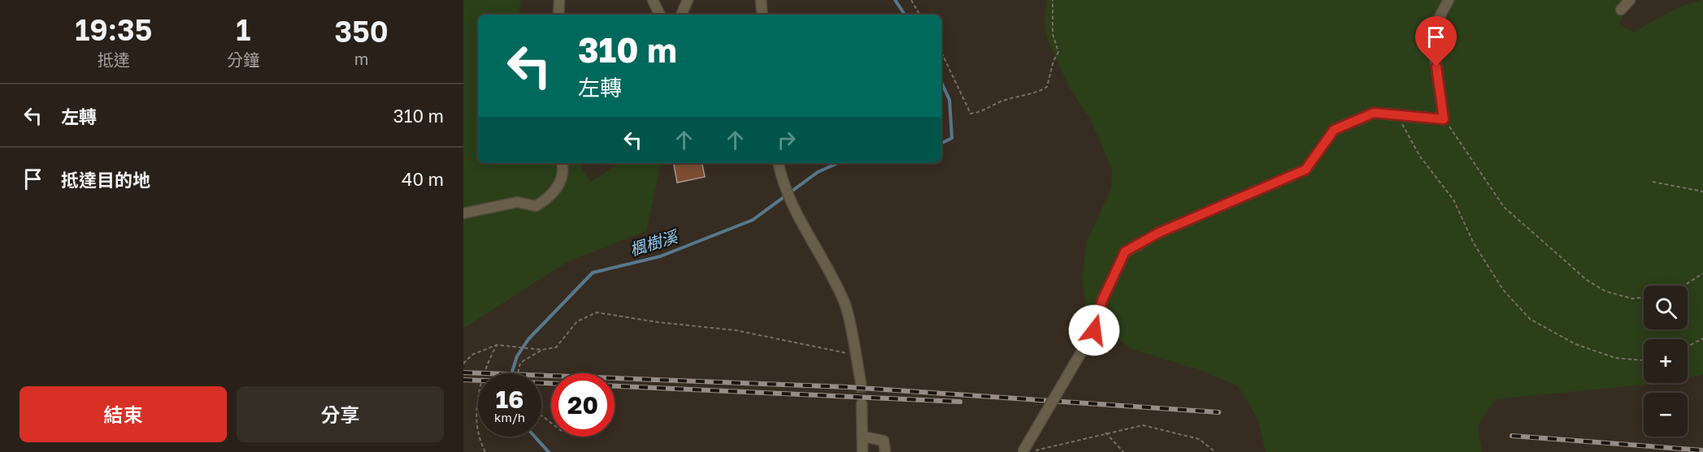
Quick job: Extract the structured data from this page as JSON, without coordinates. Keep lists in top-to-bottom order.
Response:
{
  "water": ["楓樹溪"],
  "page": {
    "eta": [
      "19:35",
      "抵達",
      "1",
      "分鐘",
      "350",
      "m"
    ],
    "turn": ["310 m", "左轉"],
    "list": [
      {
        "name": "左轉",
        "value": "310 m"
      },
      {
        "name": "抵達目的地",
        "value": "40 m"
      }
    ],
    "map_buttons": ["+", "−"],
    "speed": "16 km/h",
    "limit": "20",
    "buttons": ["結束", "分享"]
  }
}
